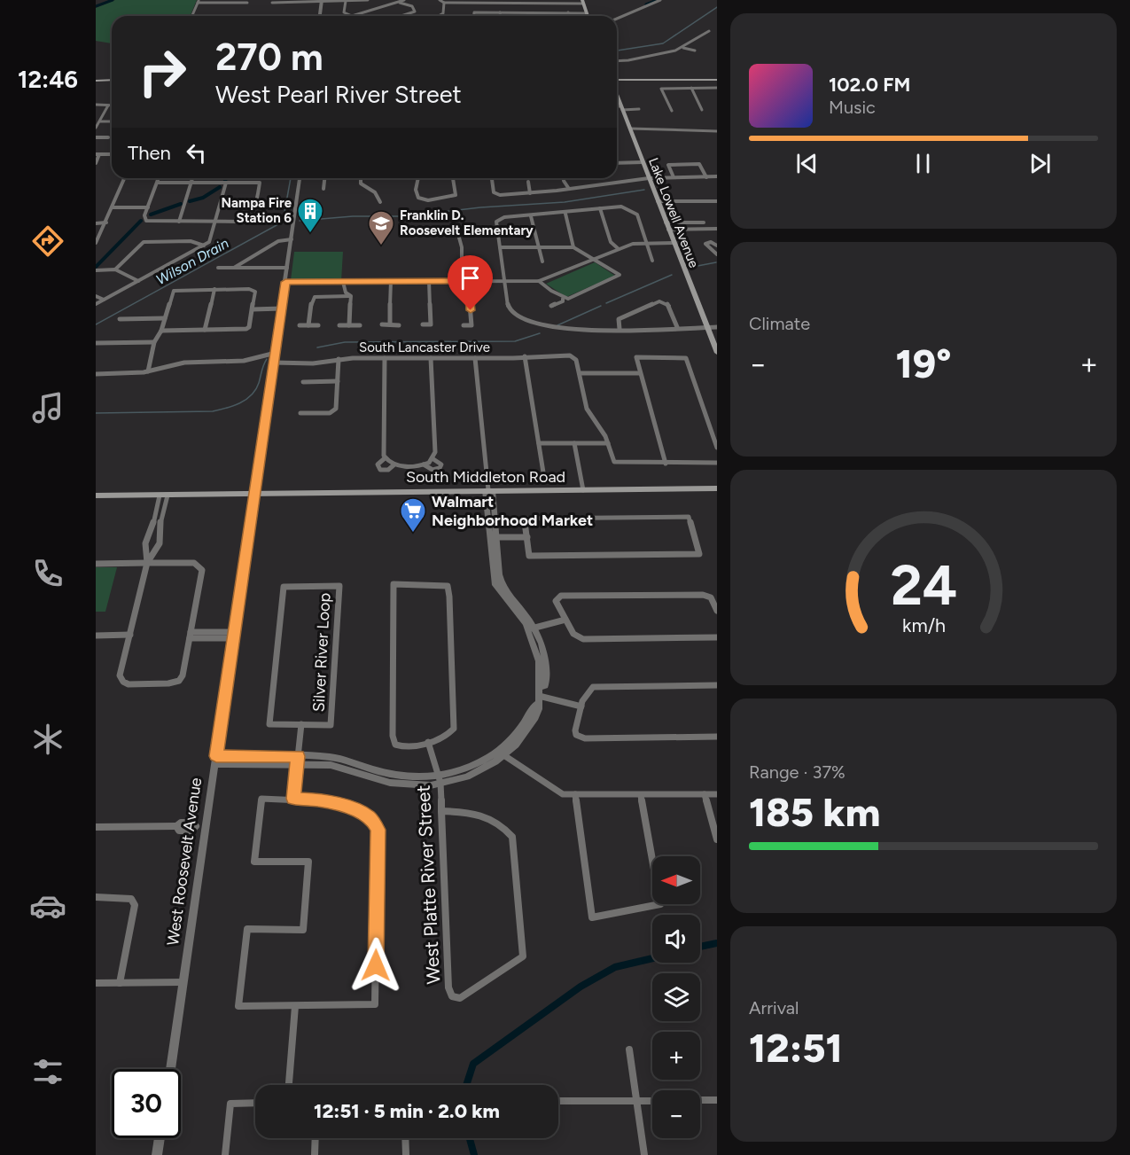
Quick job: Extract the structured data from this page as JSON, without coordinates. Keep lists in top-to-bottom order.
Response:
{
  "streets": {
    "main road": ["Lake Lowell Avenue", "South Middleton Road"],
    "street": [
      "South Lancaster Drive",
      "Silver River Loop",
      "West Roosevelt Avenue",
      "West Platte River Street"
    ]
  },
  "crossings": [
    ["South Lancaster Drive", "West Roosevelt Avenue"],
    ["South Middleton Road", "West Roosevelt Avenue"]
  ],
  "water": ["Wilson Drain"],
  "places": {
    "building": ["Nampa Fire Station 6"],
    "school or university": ["Franklin D. Roosevelt Elementary"],
    "supermarket": ["Walmart Neighborhood Market"]
  },
  "north": "left",
  "page": {
    "tabs": "12:46",
    "turn": ["270 m", "West Pearl River Street"],
    "song": ["102.0 FM", "Music"],
    "then": "Then",
    "tile": [
      "Climate",
      ["Range · 37%", "185 km"],
      ["Arrival", "12:51"]
    ],
    "heat": ["−", "19°", "+"],
    "map_buttons": ["+", "−"],
    "limit": "30",
    "trip": "12:51 · 5 min · 2.0 km",
    "gauge": ["24", "km/h"]
  }
}
